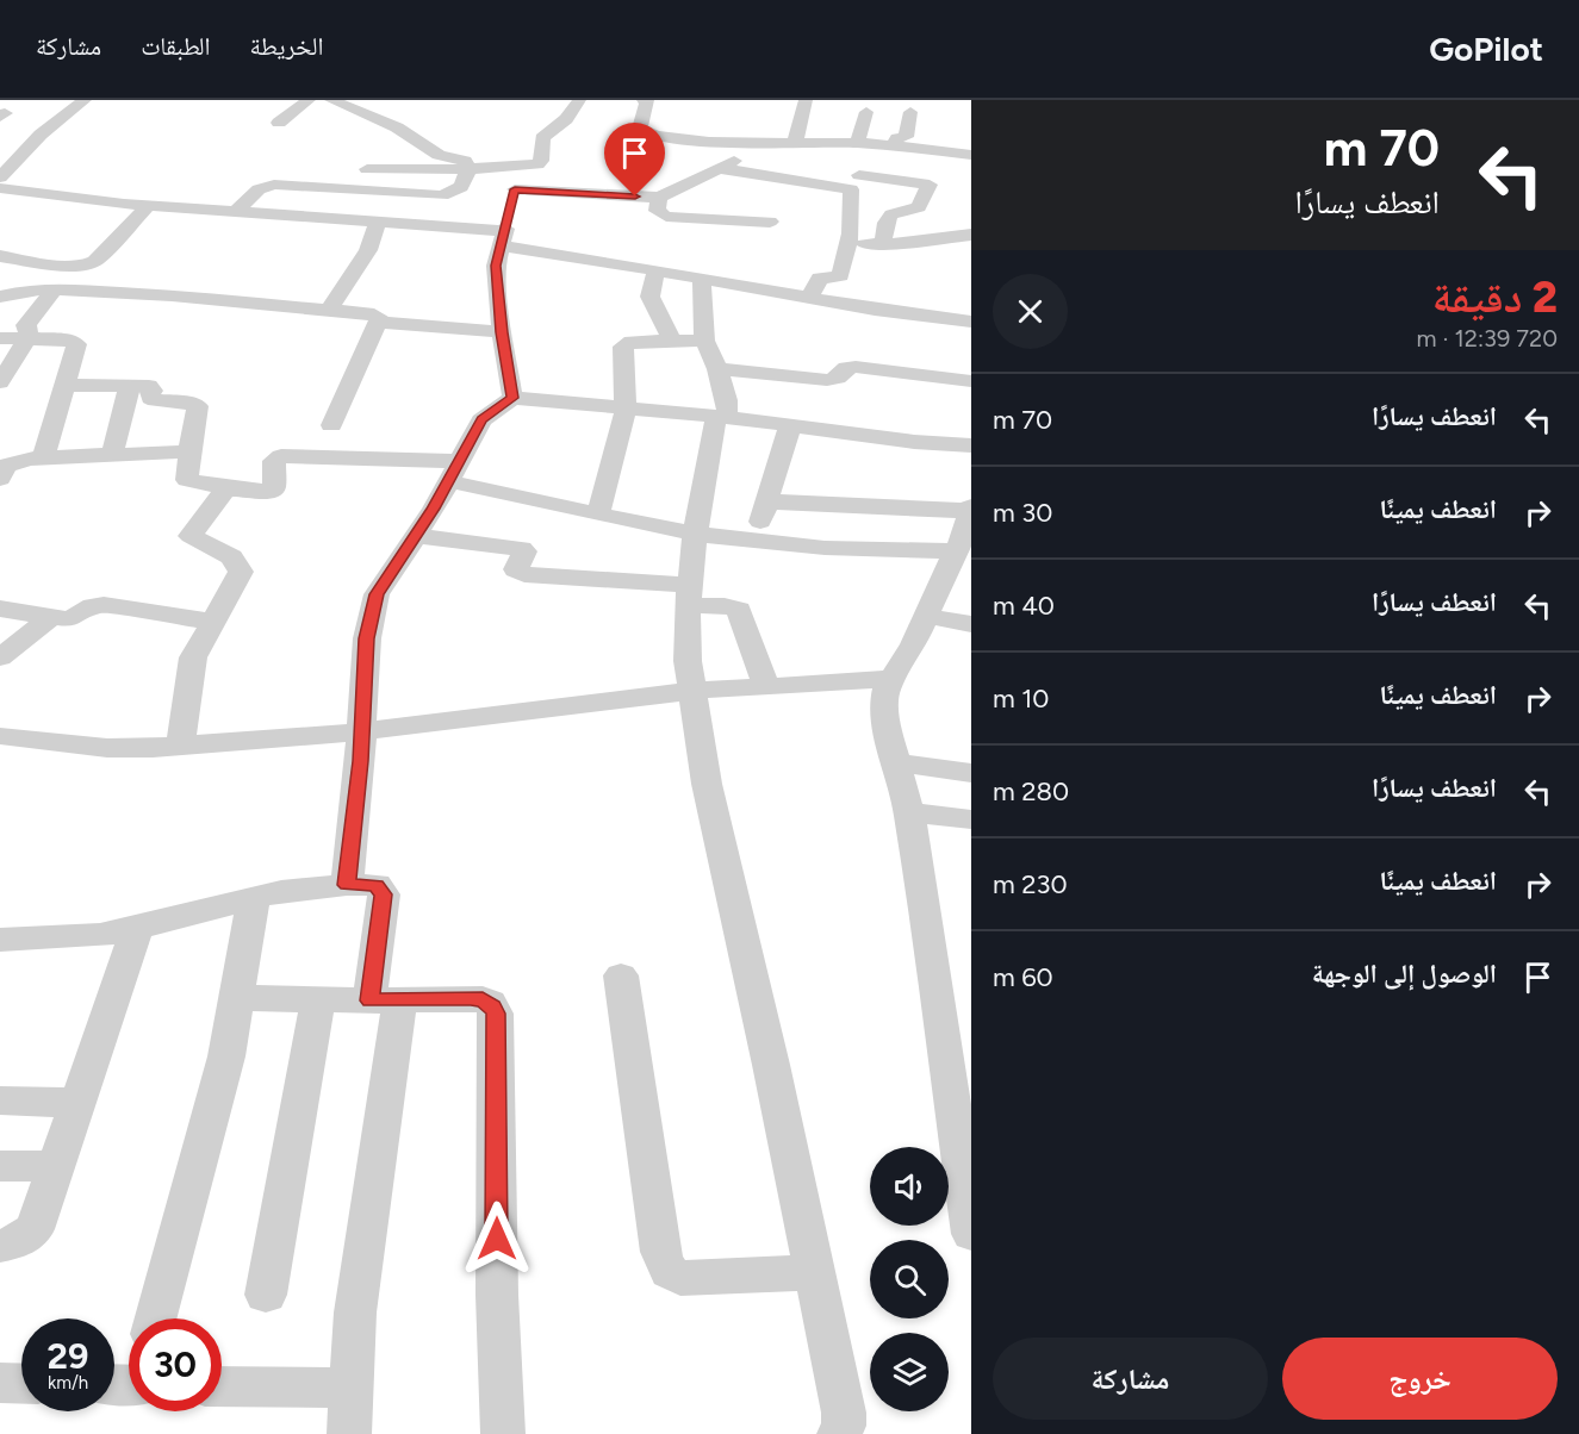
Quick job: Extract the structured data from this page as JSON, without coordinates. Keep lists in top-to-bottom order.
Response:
{
  "page": {
    "header": "GoPilot",
    "nav": ["الخريطة", "الطبقات", "مشاركة"],
    "turn": ["70 m", "انعطف يسارًا"],
    "heading": ["2 دقيقة", "720 m · 12:39"],
    "list": [
      {
        "name": "انعطف يسارًا",
        "value": "70 m"
      },
      {
        "name": "انعطف يمينًا",
        "value": "30 m"
      },
      {
        "name": "انعطف يسارًا",
        "value": "40 m"
      },
      {
        "name": "انعطف يمينًا",
        "value": "10 m"
      },
      {
        "name": "انعطف يسارًا",
        "value": "280 m"
      },
      {
        "name": "انعطف يمينًا",
        "value": "230 m"
      },
      {
        "name": "الوصول إلى الوجهة",
        "value": "60 m"
      }
    ],
    "speed": "29 km/h",
    "limit": "30",
    "buttons": ["خروج", "مشاركة"]
  }
}
